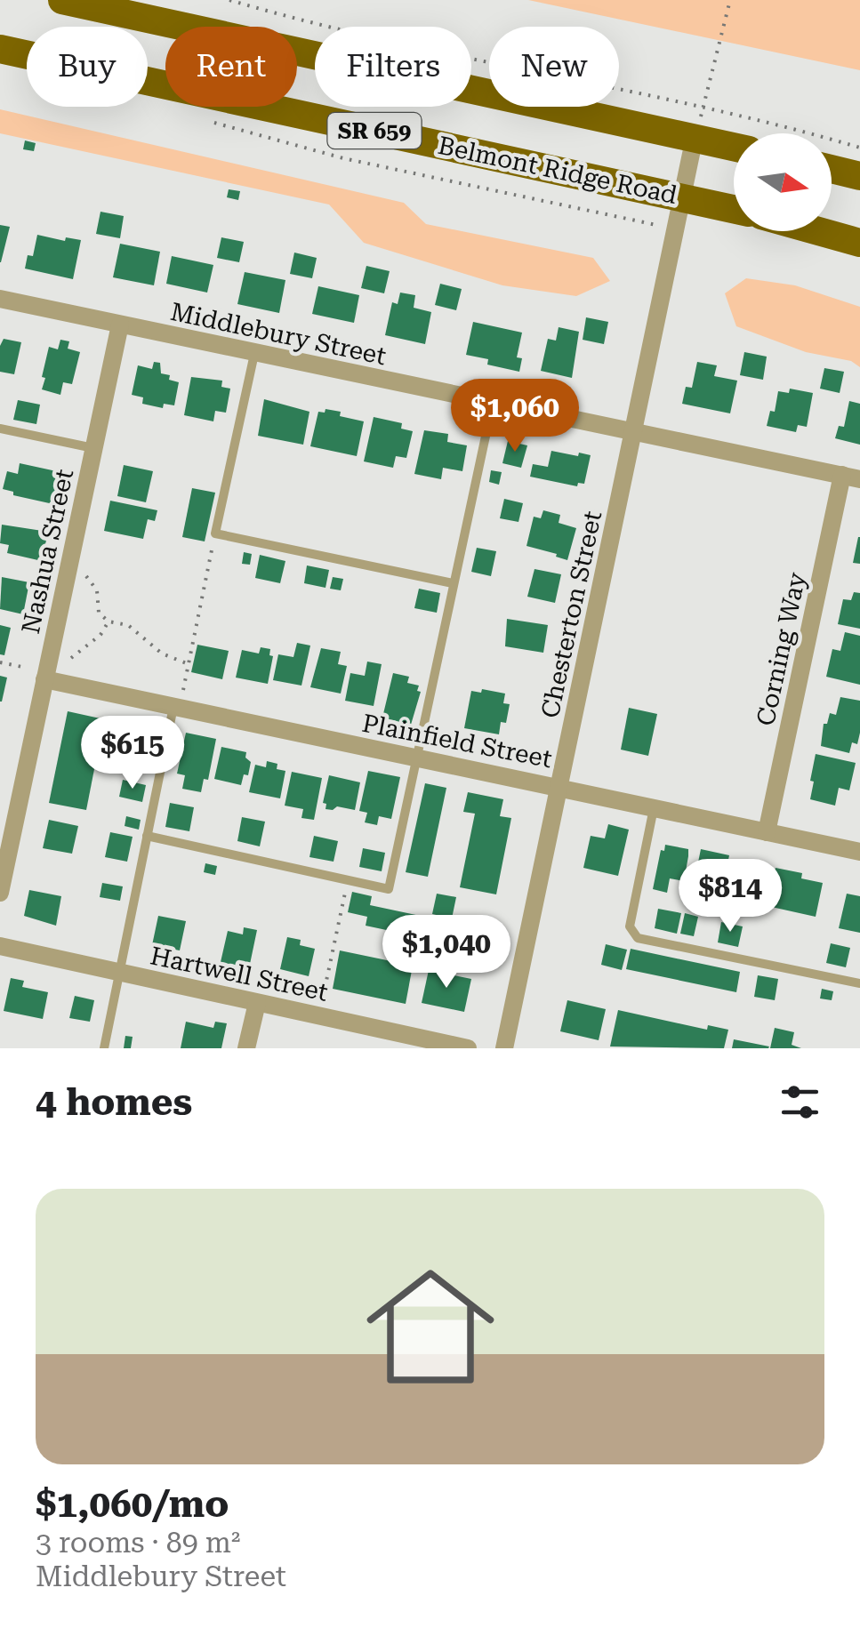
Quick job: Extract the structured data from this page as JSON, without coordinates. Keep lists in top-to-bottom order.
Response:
{
  "streets": {
    "main road": ["SR 659", "Belmont Ridge Road"],
    "street": [
      "Middlebury Street",
      "Nashua Street",
      "Chesterton Street",
      "Corning Way",
      "Plainfield Street",
      "Hartwell Street"
    ]
  },
  "crossings": [
    ["SR 659", "Chesterton Street"],
    ["Belmont Ridge Road", "Chesterton Street"],
    ["Middlebury Street", "Nashua Street"],
    ["Middlebury Street", "Chesterton Street"],
    ["Middlebury Street", "Corning Way"],
    ["Nashua Street", "Plainfield Street"],
    ["Chesterton Street", "Plainfield Street"],
    ["Corning Way", "Plainfield Street"]
  ],
  "north": "right",
  "page": {
    "chip": [
      "Buy",
      "Rent",
      "Filters",
      "New"
    ],
    "price": [
      "$1,060",
      "$615",
      "$814",
      "$1,040"
    ],
    "heading": "4 homes",
    "list": [
      {
        "name": "$1,060/mo",
        "note": "3 rooms · 89 m² · Middlebury Street"
      }
    ]
  }
}
